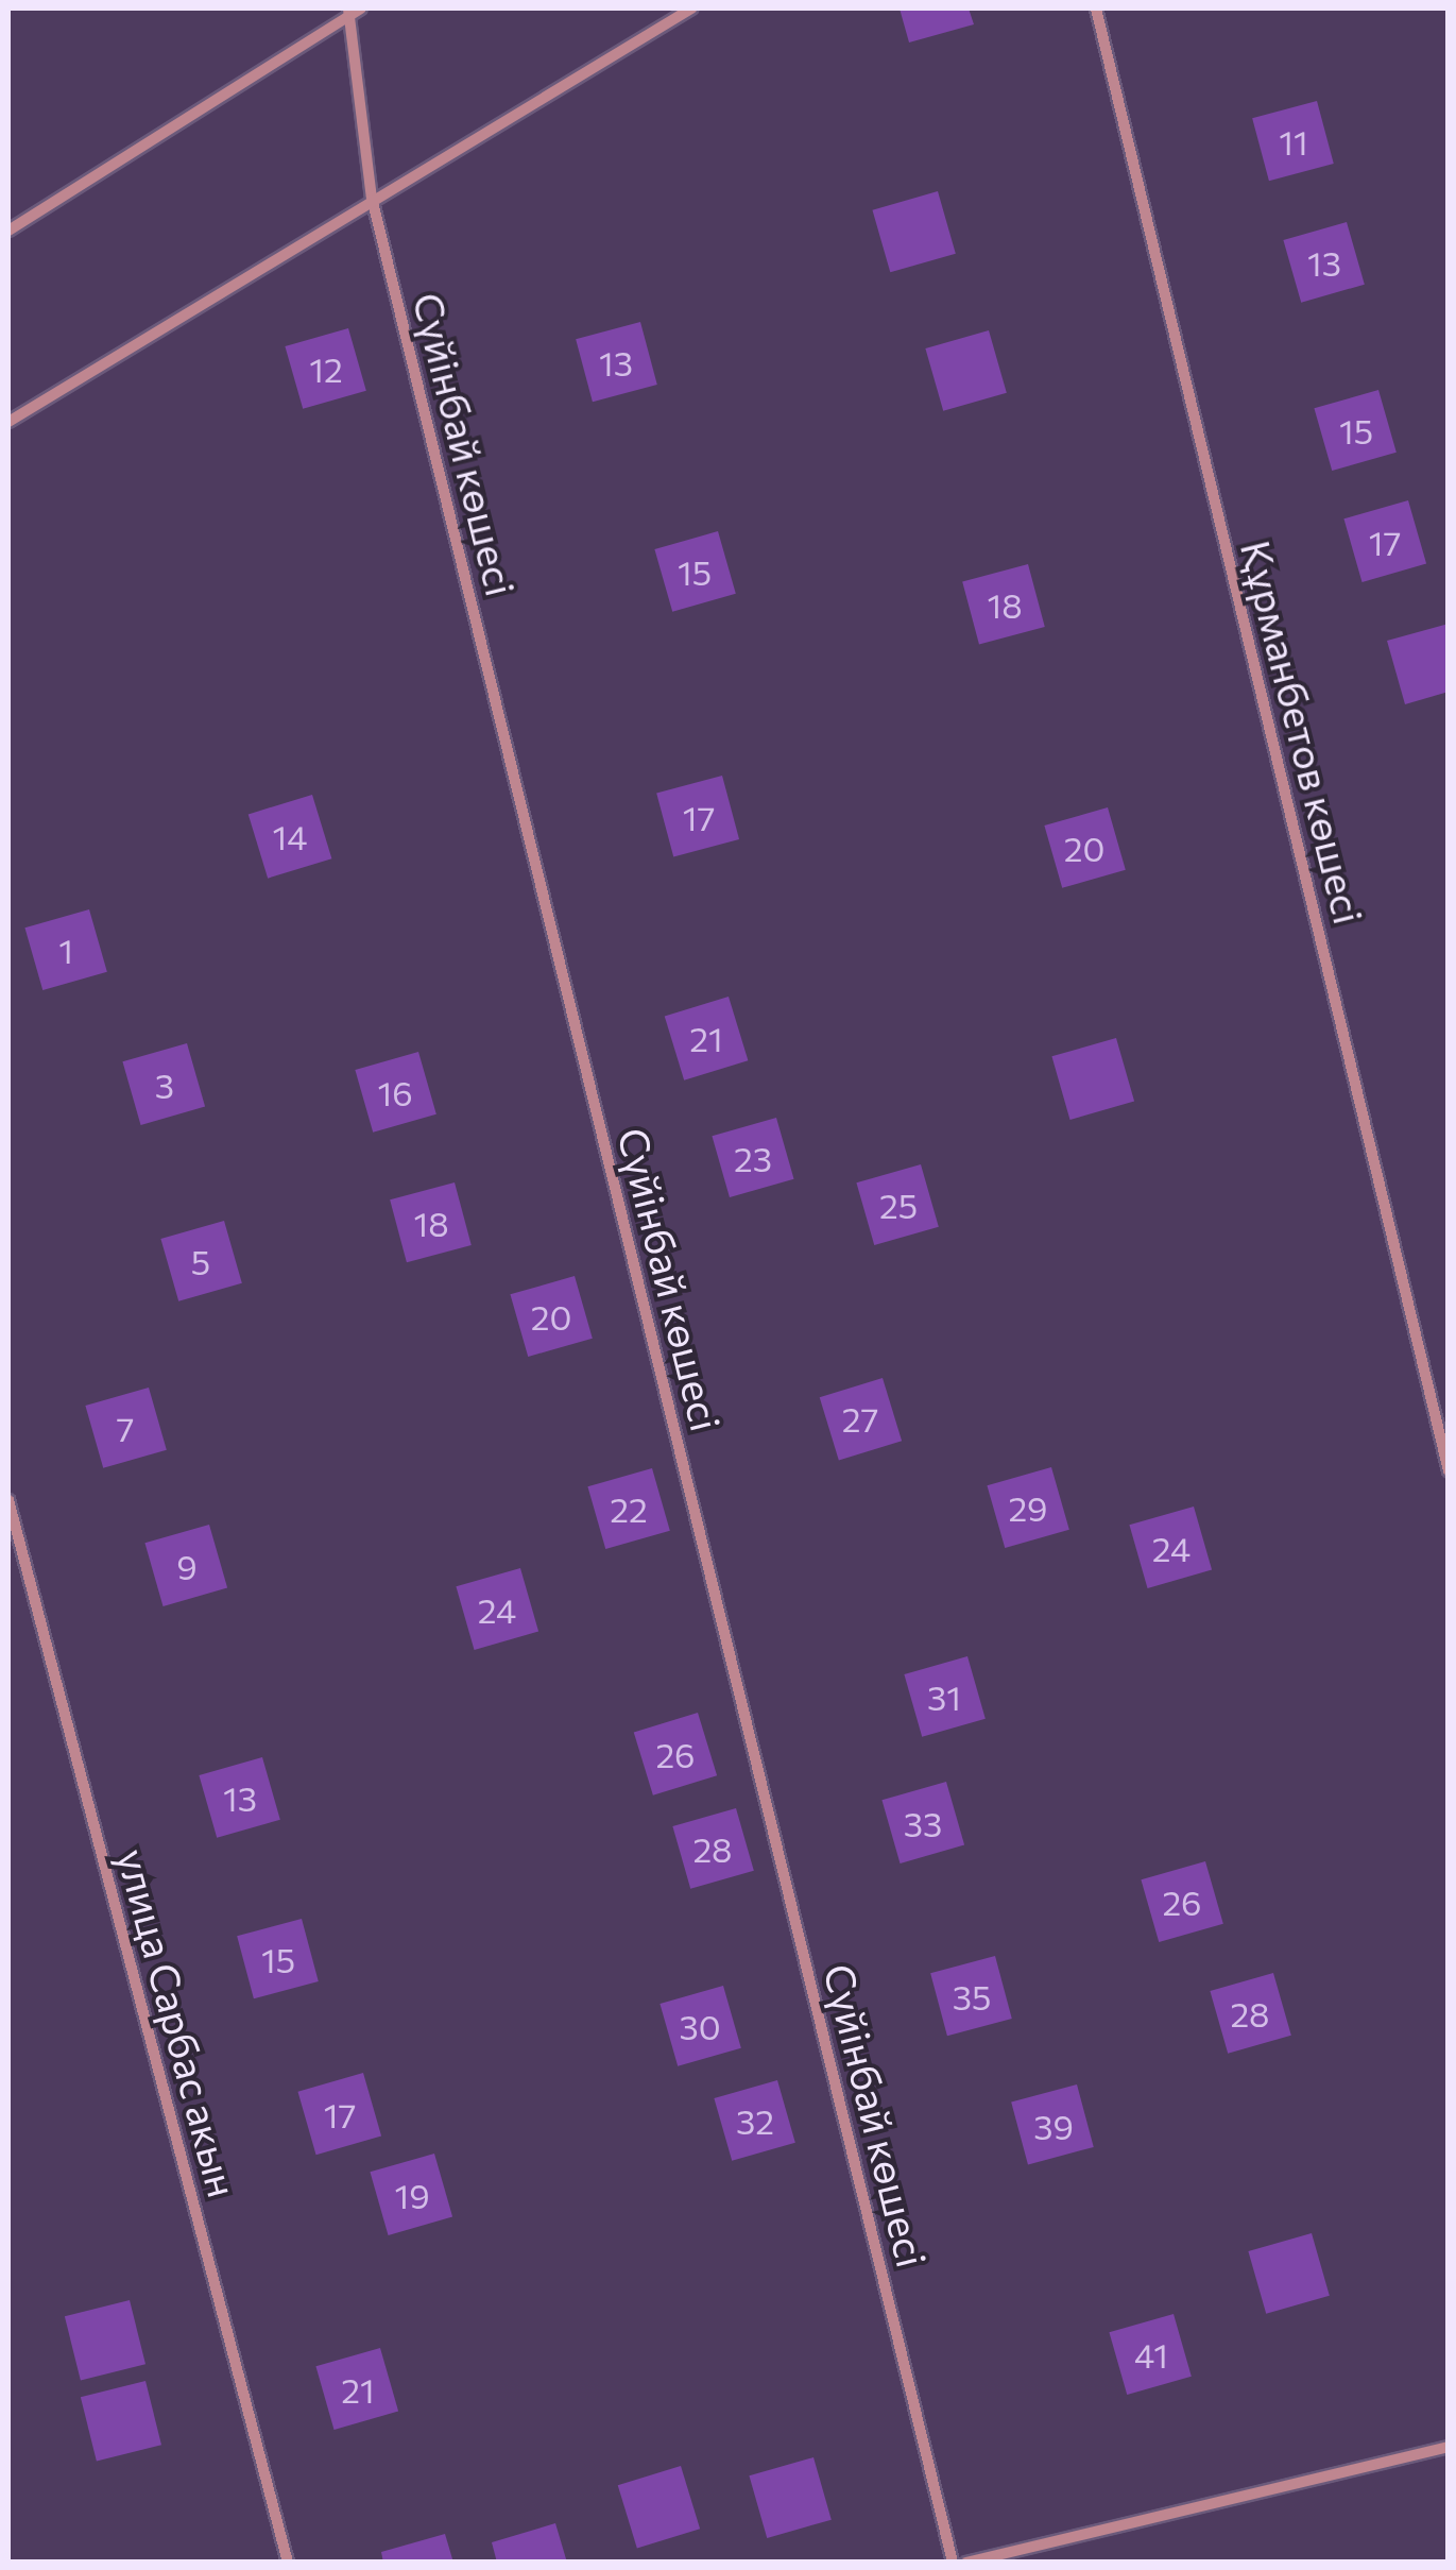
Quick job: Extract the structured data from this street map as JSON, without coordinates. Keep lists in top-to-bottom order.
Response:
{
  "streets": {
    "street": ["Сүйінбай көшесі", "Құрманбетов көшесі", "улица Сарбас акын"]
  },
  "house_numbers": [
    "11",
    "13",
    "13",
    "12",
    "15",
    "17",
    "15",
    "18",
    "17",
    "14",
    "20",
    "1",
    "21",
    "3",
    "16",
    "23",
    "25",
    "18",
    "5",
    "20",
    "27",
    "7",
    "29",
    "22",
    "24",
    "9",
    "24",
    "31",
    "26",
    "13",
    "33",
    "28",
    "26",
    "15",
    "35",
    "28",
    "30",
    "17",
    "32",
    "39",
    "19",
    "41",
    "21"
  ]
}
